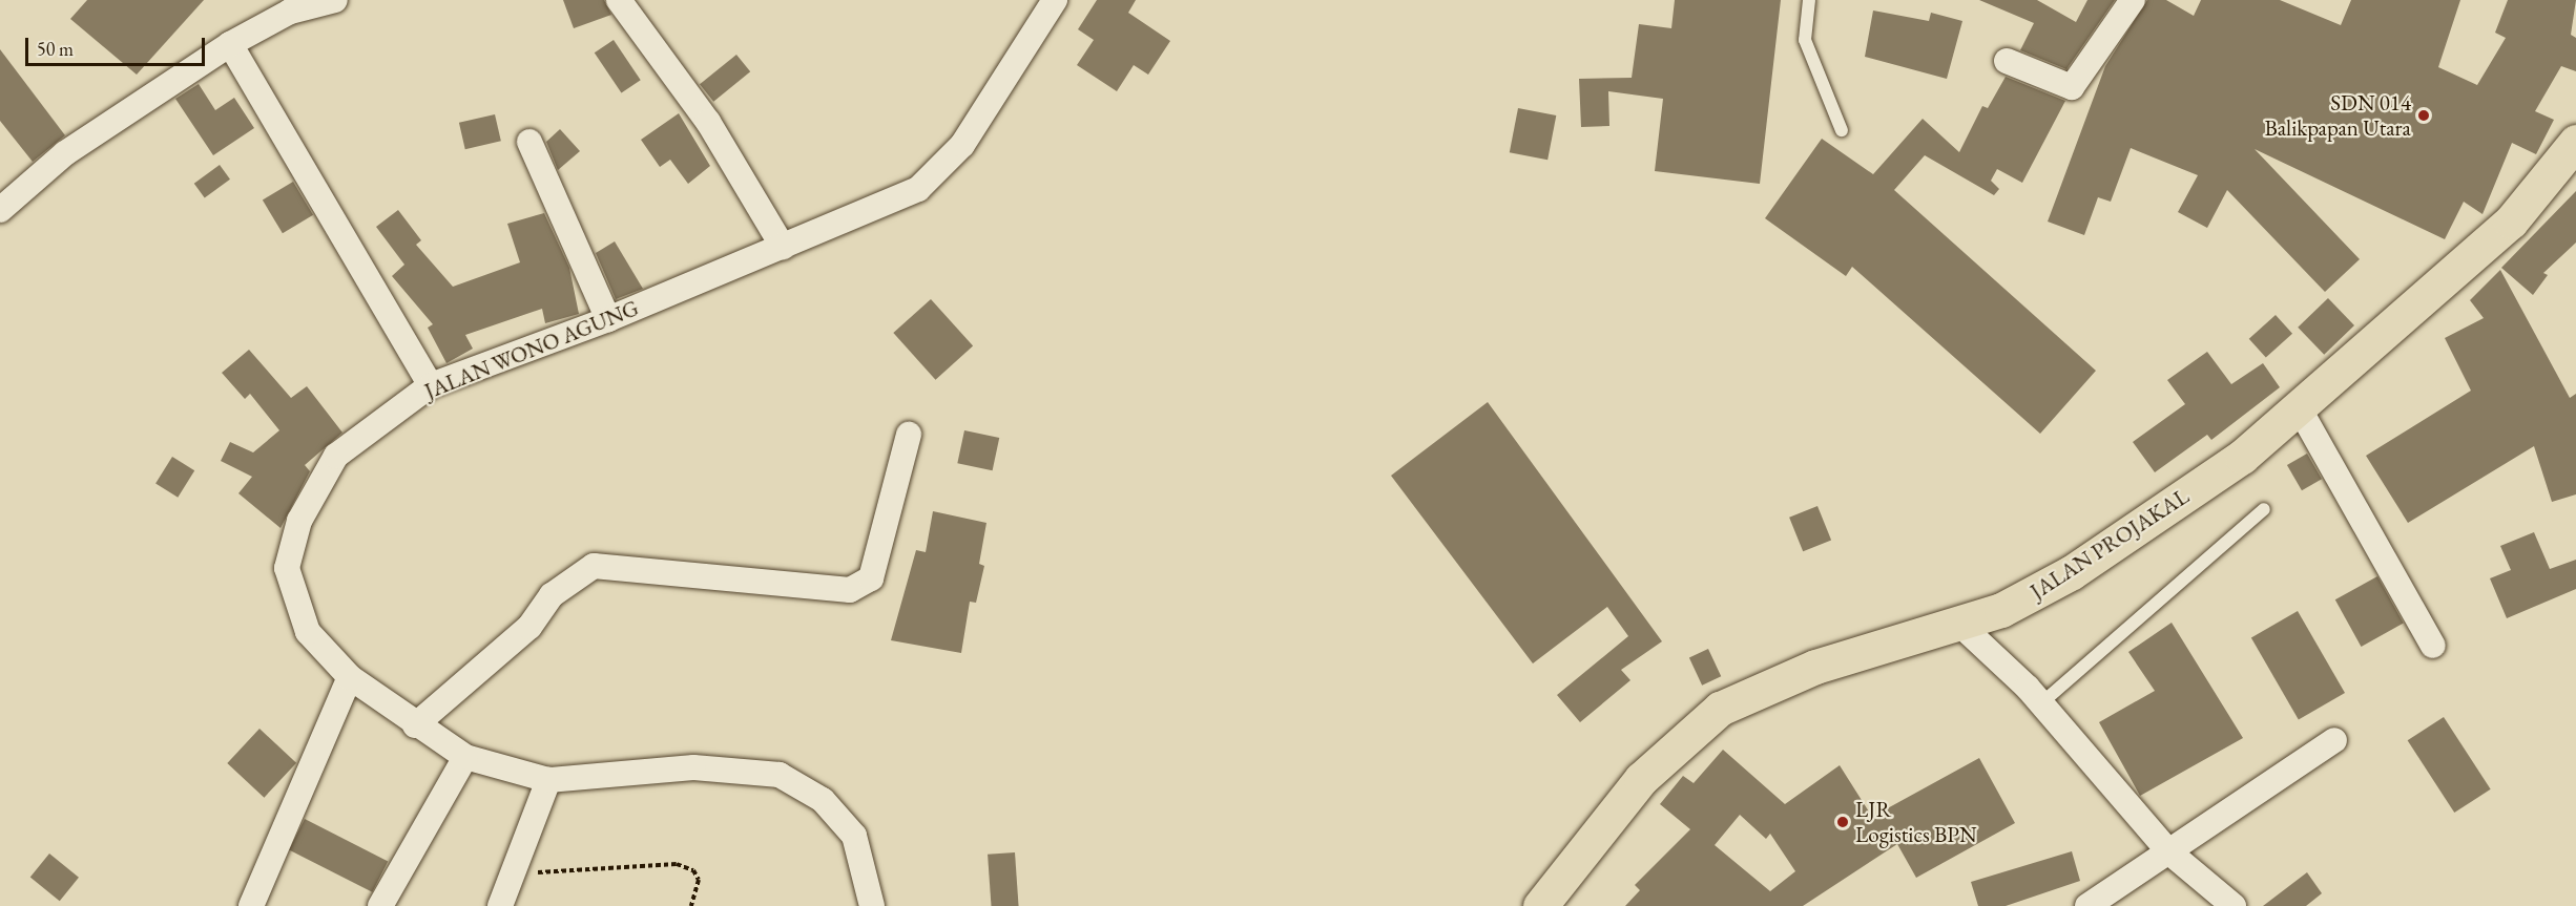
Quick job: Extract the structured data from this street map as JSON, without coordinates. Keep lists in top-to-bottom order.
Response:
{
  "streets": {
    "main road": ["JALAN PROJAKAL"],
    "street": ["JALAN WONO AGUNG"]
  },
  "places": ["SDN 014 Balikpapan Utara", "LJR Logistics BPN"],
  "scale_bar": "50 m"
}
